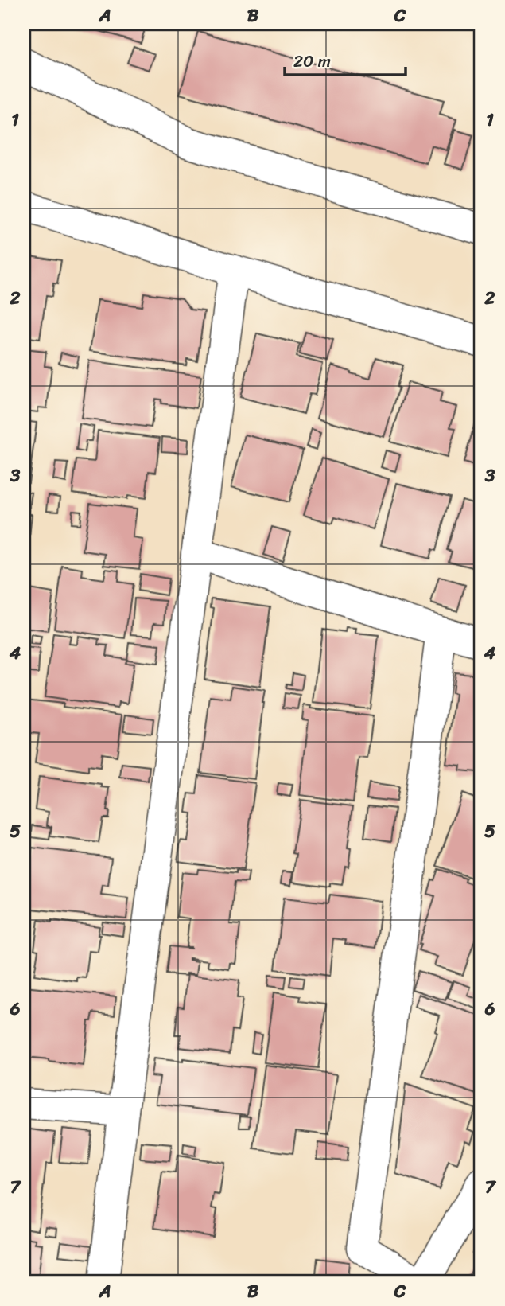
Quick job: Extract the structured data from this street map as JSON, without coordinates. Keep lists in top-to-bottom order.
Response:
{
  "scale_bar": "20 m",
  "grid": {
    "columns": ["A", "B", "C"],
    "rows": [
      "1",
      "2",
      "3",
      "4",
      "5",
      "6",
      "7"
    ]
  }
}
